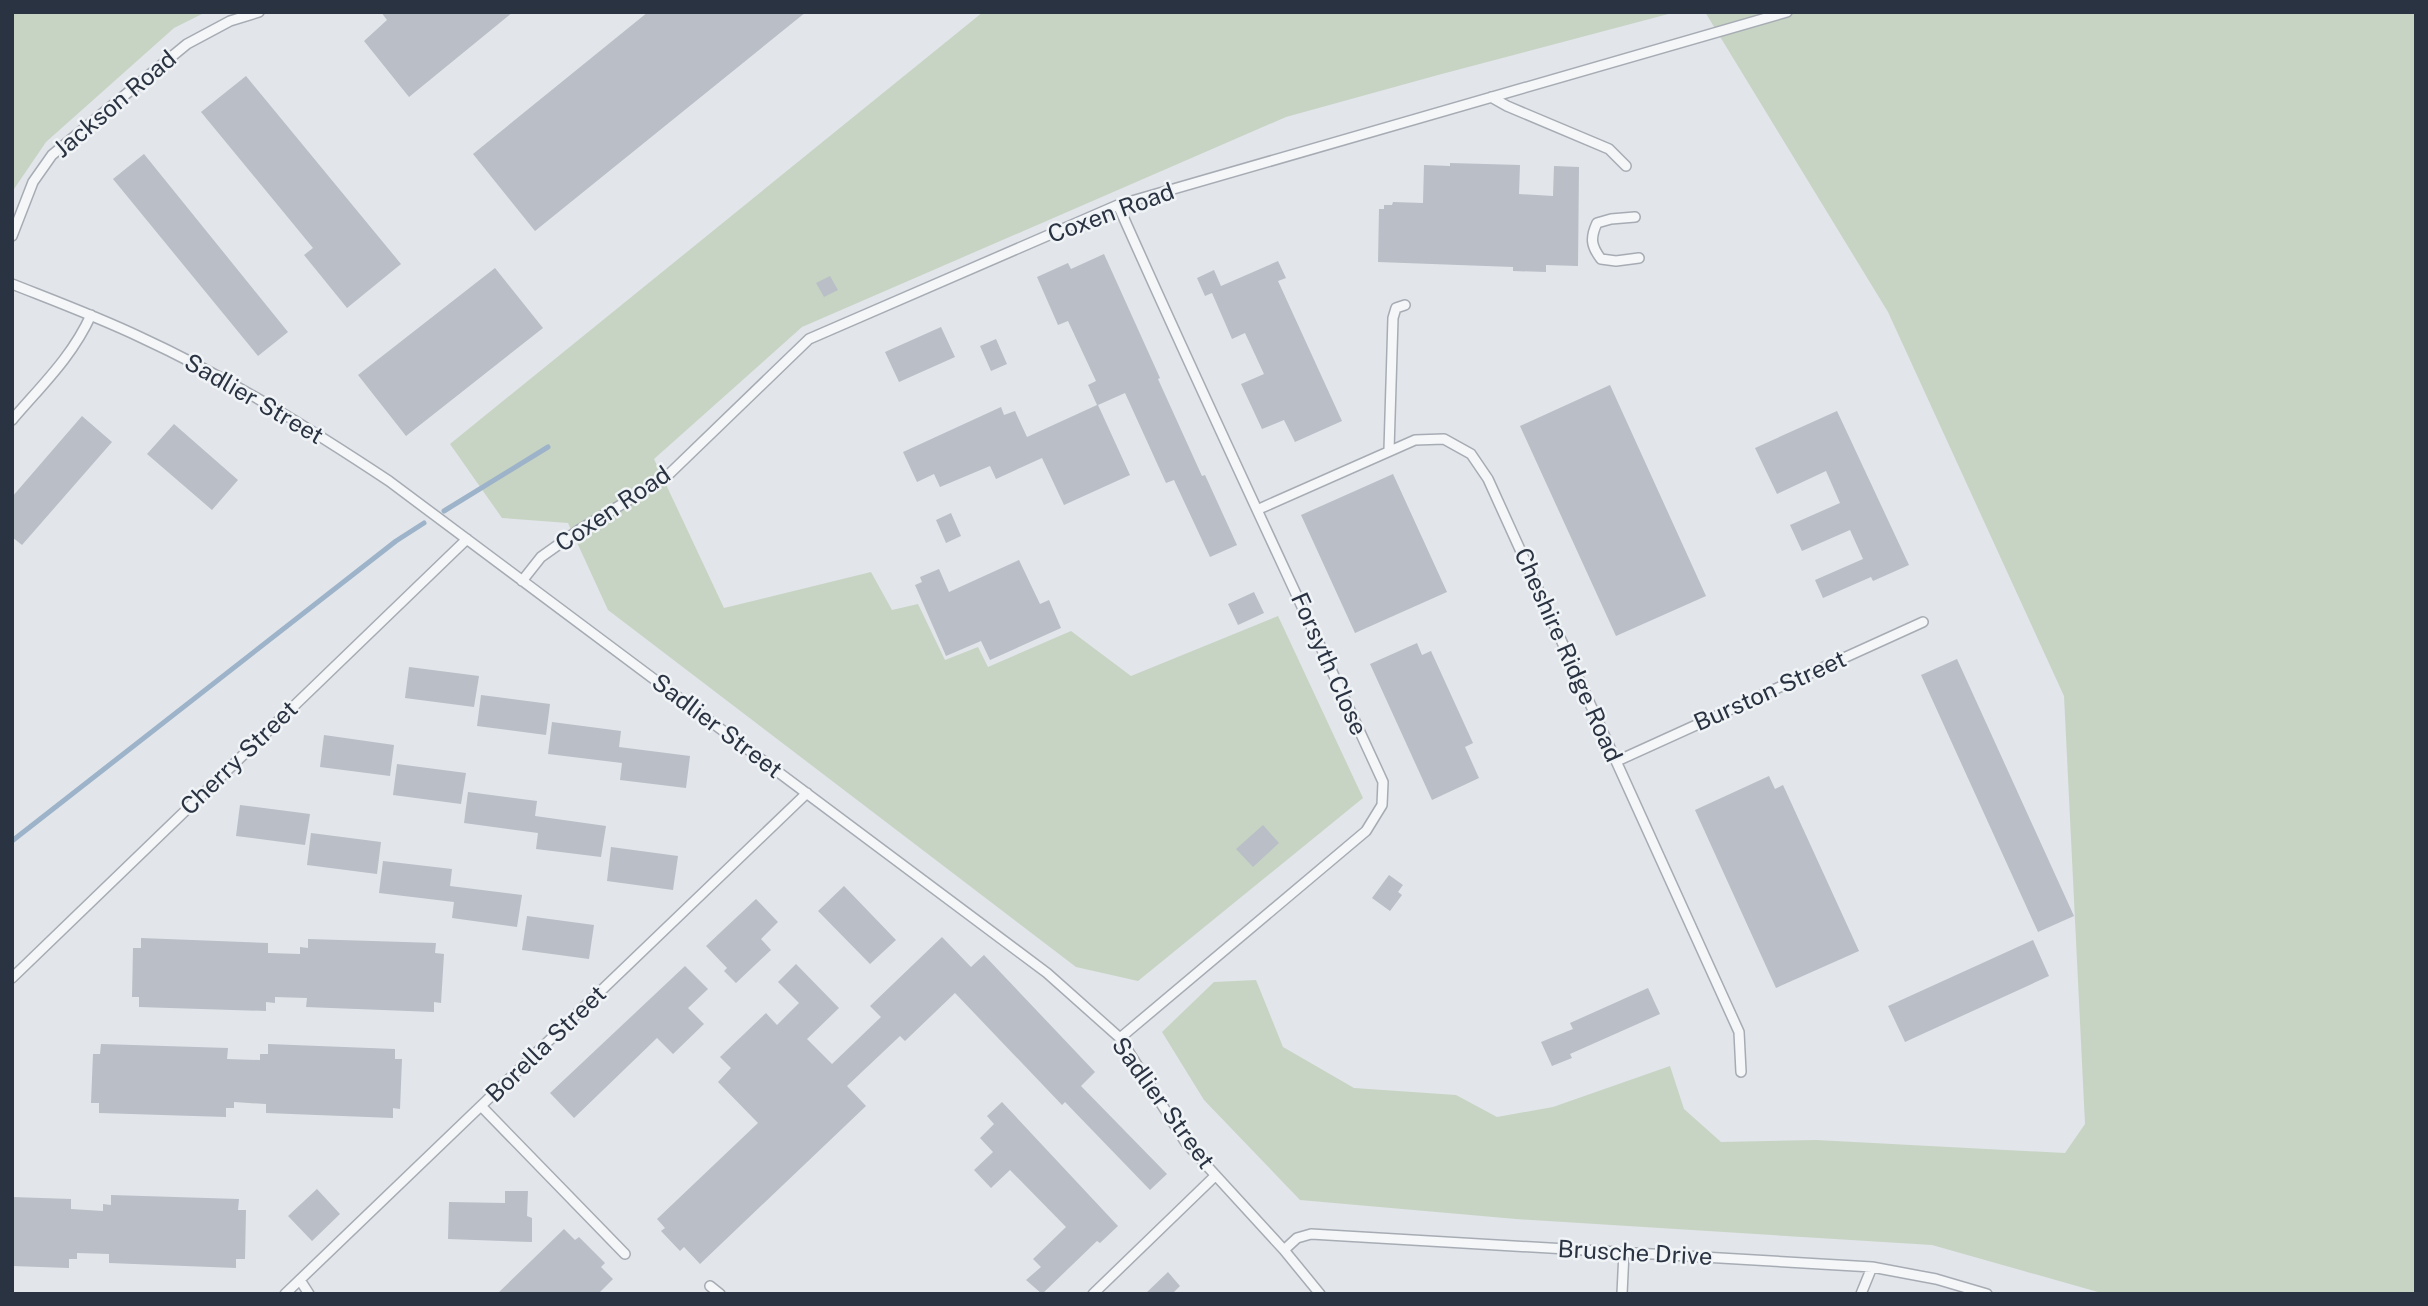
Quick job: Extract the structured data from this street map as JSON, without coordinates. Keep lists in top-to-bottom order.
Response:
{
  "streets": {
    "lane": [
      "Jackson Road",
      "Coxen Road",
      "Sadlier Street",
      "Cheshire Ridge Road",
      "Forsyth Close",
      "Burston Street",
      "Cherry Street",
      "Borella Street",
      "Brusche Drive"
    ]
  },
  "crossings": [
    ["Coxen Road", "Sadlier Street"],
    ["Coxen Road", "Forsyth Close"],
    ["Sadlier Street", "Forsyth Close"],
    ["Sadlier Street", "Cherry Street"],
    ["Sadlier Street", "Borella Street"],
    ["Sadlier Street", "Brusche Drive"],
    ["Cheshire Ridge Road", "Forsyth Close"],
    ["Cheshire Ridge Road", "Burston Street"]
  ]
}
